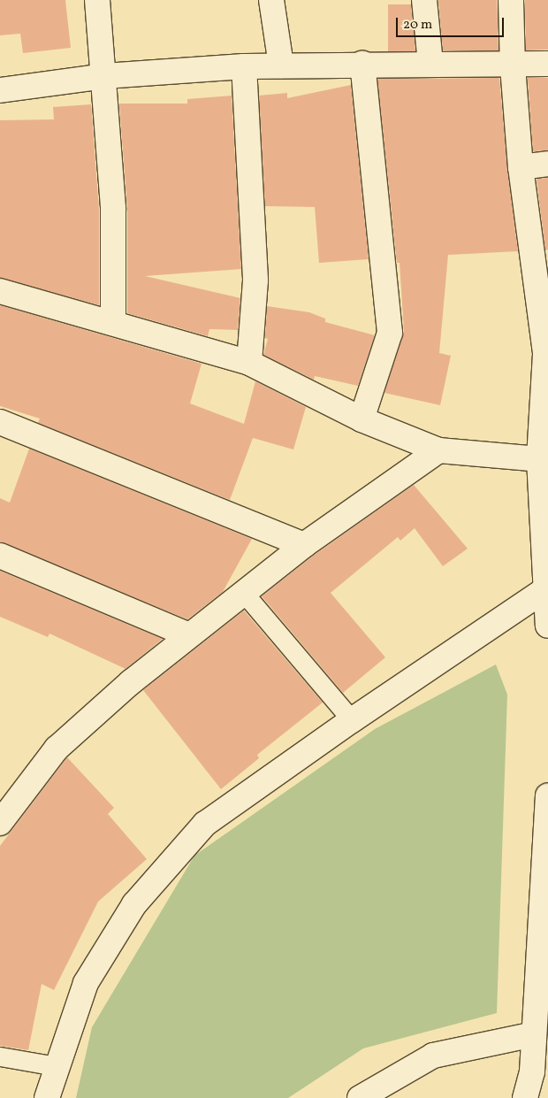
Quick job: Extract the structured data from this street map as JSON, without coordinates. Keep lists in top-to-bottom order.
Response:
{
  "scale_bar": "20 m"
}
